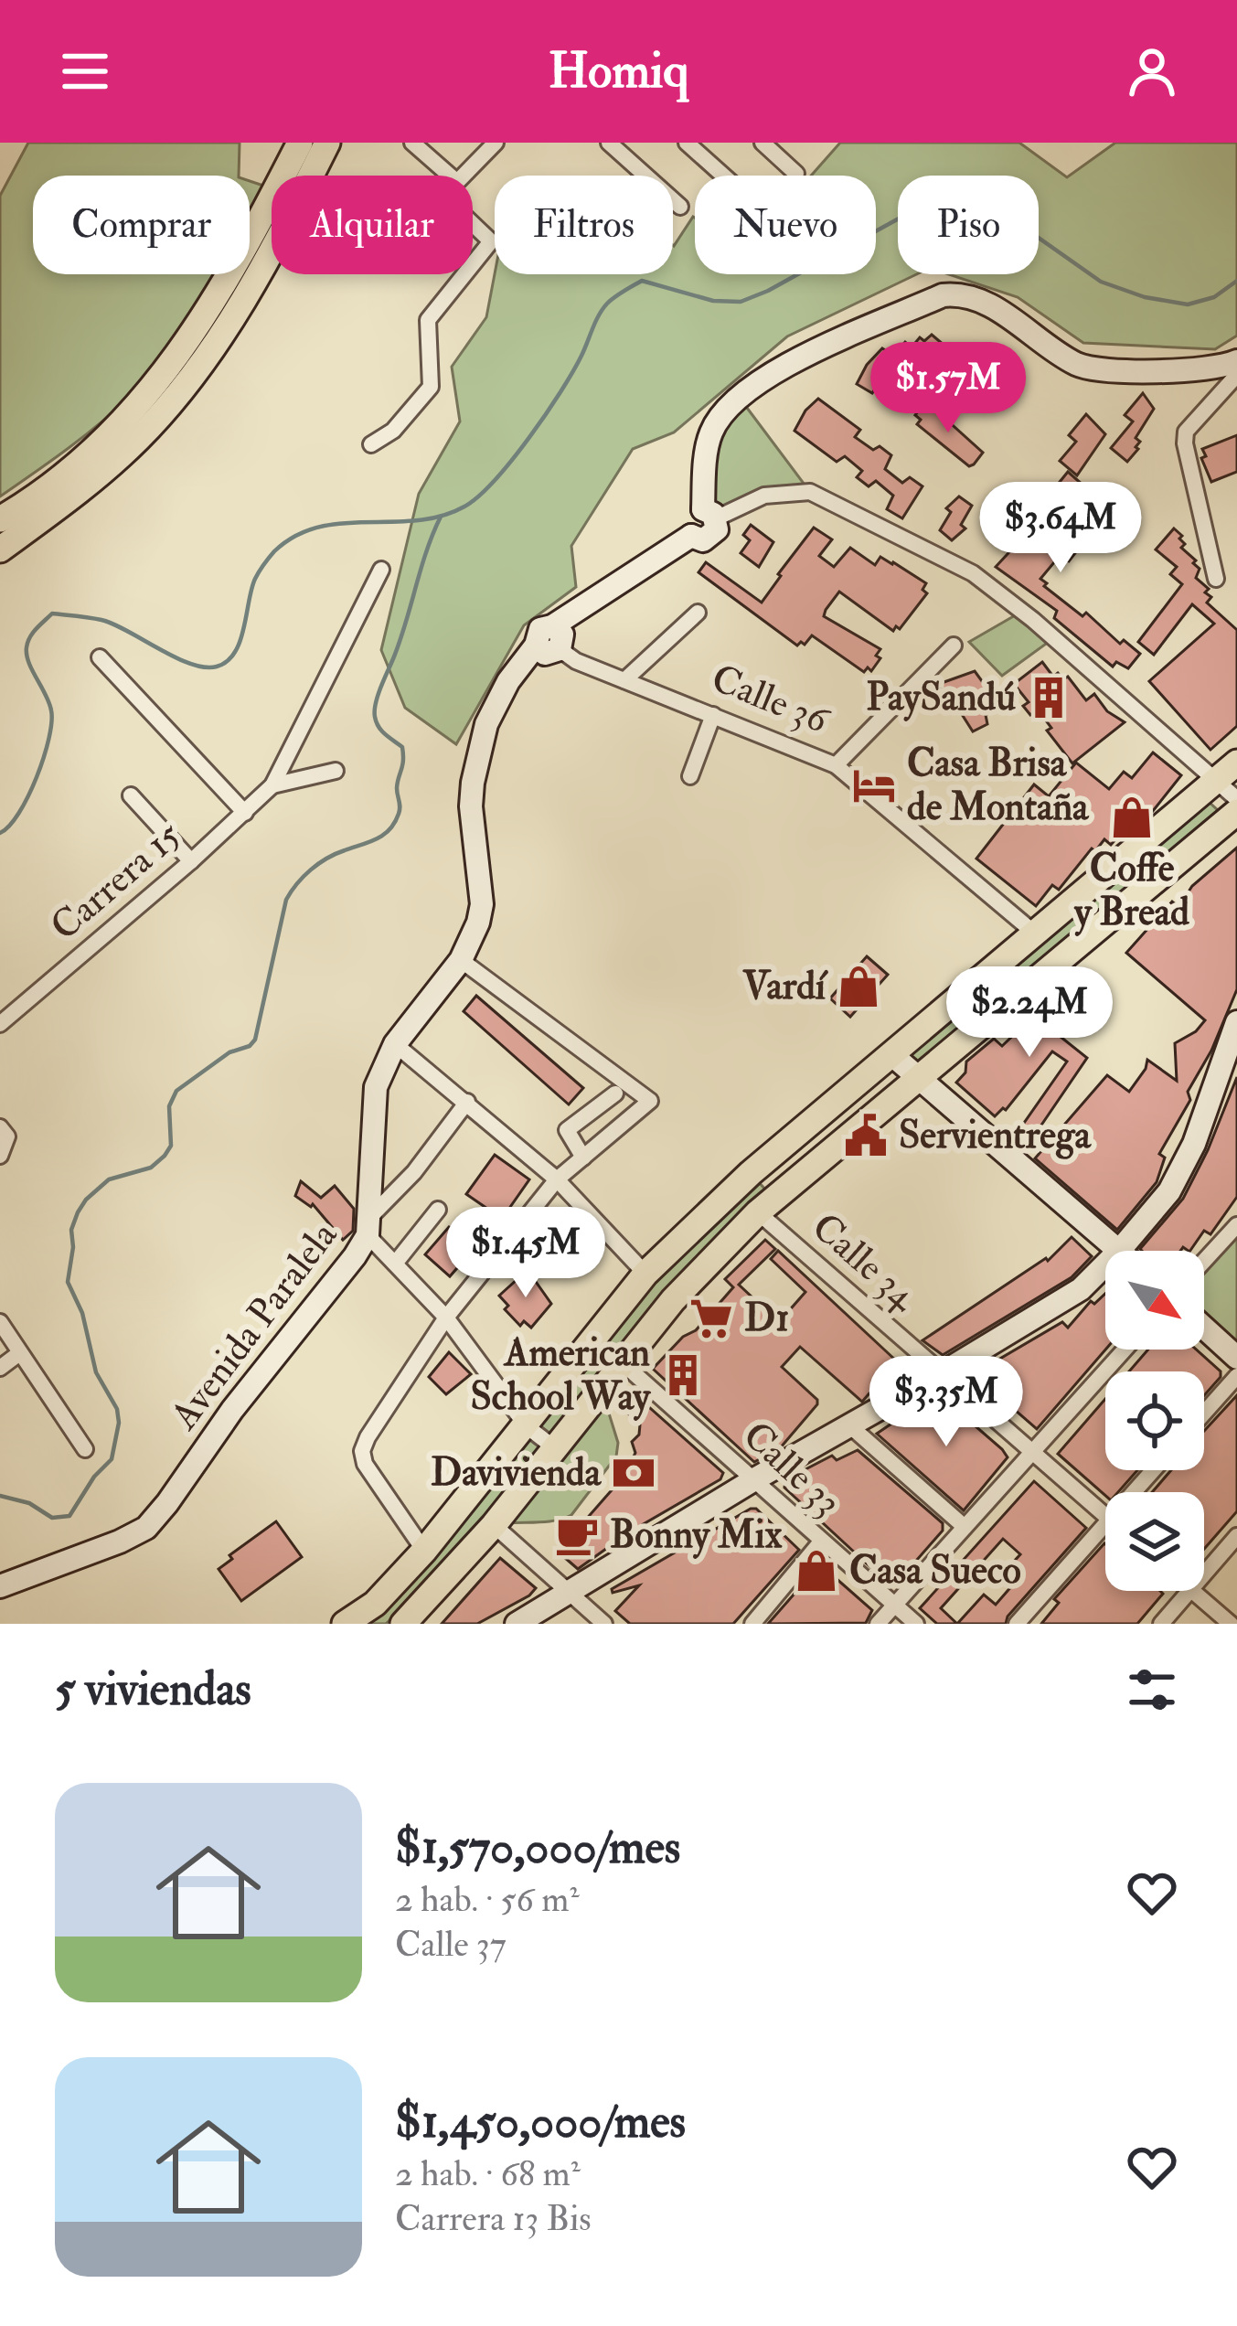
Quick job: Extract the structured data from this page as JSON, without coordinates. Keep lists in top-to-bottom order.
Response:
{
  "streets": {
    "main road": ["Avenida Paralela"],
    "street": [
      "Calle 36",
      "Carrera 15",
      "Calle 34",
      "Calle 33"
    ]
  },
  "crossings": [
    ["Calle 36", "Avenida Paralela"]
  ],
  "places": {
    "building": ["PaySandú", "American School Way"],
    "hotel": ["Casa Brisa de Montaña"],
    "shop": ["Coffe y Bread", "Vardí", "Casa Sueco"],
    "public building": ["Servientrega"],
    "supermarket": ["D1"],
    "bank": ["Davivienda"],
    "cafe": ["Bonny Mix"]
  },
  "north": "bottom right",
  "page": {
    "header": "Homiq",
    "chip": [
      "Comprar",
      "Alquilar",
      "Filtros",
      "Nuevo",
      "Piso"
    ],
    "price": [
      "$1.57M",
      "$3.64M",
      "$2.24M",
      "$1.45M",
      "$3.35M"
    ],
    "heading": "5 viviendas",
    "list": [
      {
        "name": "$1,570,000/mes",
        "note": "2 hab. · 56 m² · Calle 37"
      },
      {
        "name": "$1,450,000/mes",
        "note": "2 hab. · 68 m² · Carrera 13 Bis"
      }
    ]
  }
}
